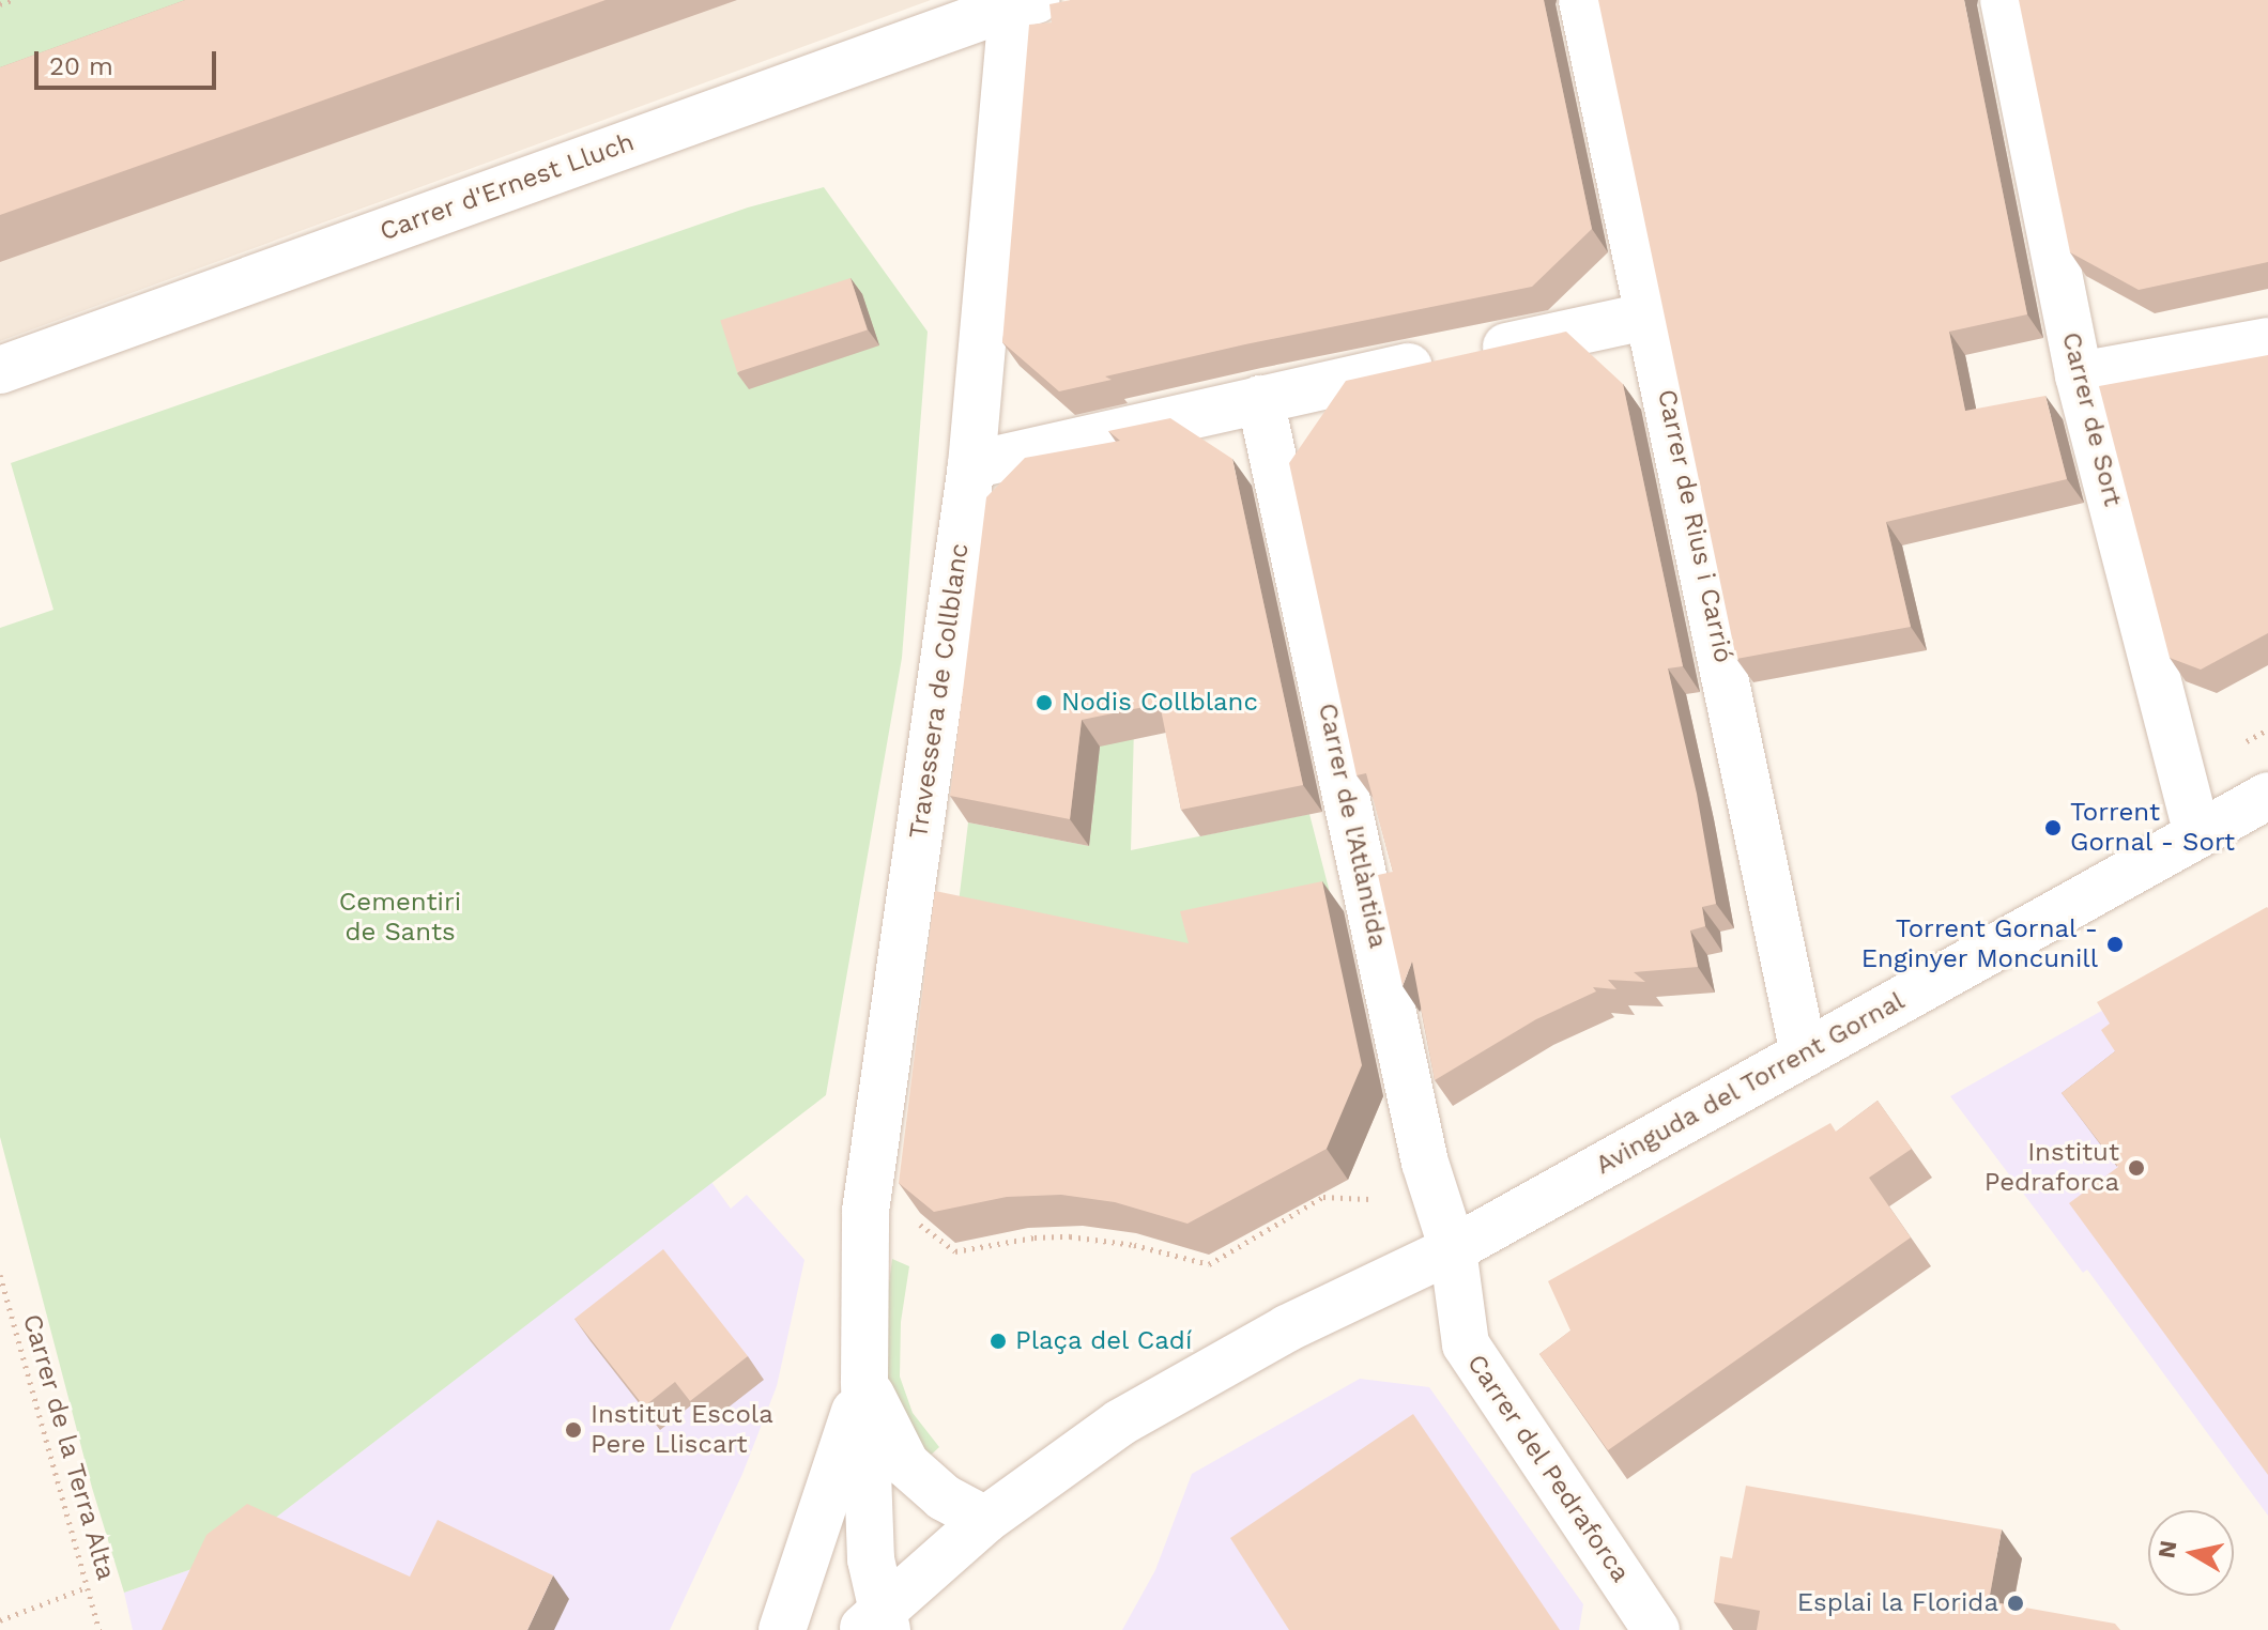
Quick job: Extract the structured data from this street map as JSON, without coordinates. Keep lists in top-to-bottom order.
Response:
{
  "streets": {
    "street": [
      "Carrer d'Ernest Lluch",
      "Carrer de Sort",
      "Carrer de Rius i Carrió",
      "Travessera de Collblanc",
      "Carrer de l'Atlàntida",
      "Avinguda del Torrent Gornal",
      "Carrer del Pedraforca"
    ],
    "path": ["Carrer de la Terra Alta"]
  },
  "crossings": [
    ["Carrer d'Ernest Lluch", "Travessera de Collblanc"],
    ["Carrer de Sort", "Avinguda del Torrent Gornal"],
    ["Carrer de Rius i Carrió", "Avinguda del Torrent Gornal"],
    ["Carrer de l'Atlàntida", "Avinguda del Torrent Gornal"],
    ["Carrer de l'Atlàntida", "Carrer del Pedraforca"],
    ["Avinguda del Torrent Gornal", "Carrer del Pedraforca"]
  ],
  "parks": ["Cementiri de Sants"],
  "places": [
    "Nodis Collblanc",
    "Torrent Gornal - Sort",
    "Torrent Gornal - Enginyer Moncunill",
    "Institut Pedraforca",
    "Plaça del Cadí",
    "Institut Escola Pere Lliscart",
    "Esplai la Florida"
  ],
  "scale_bar": "20 m",
  "north": "left"
}
